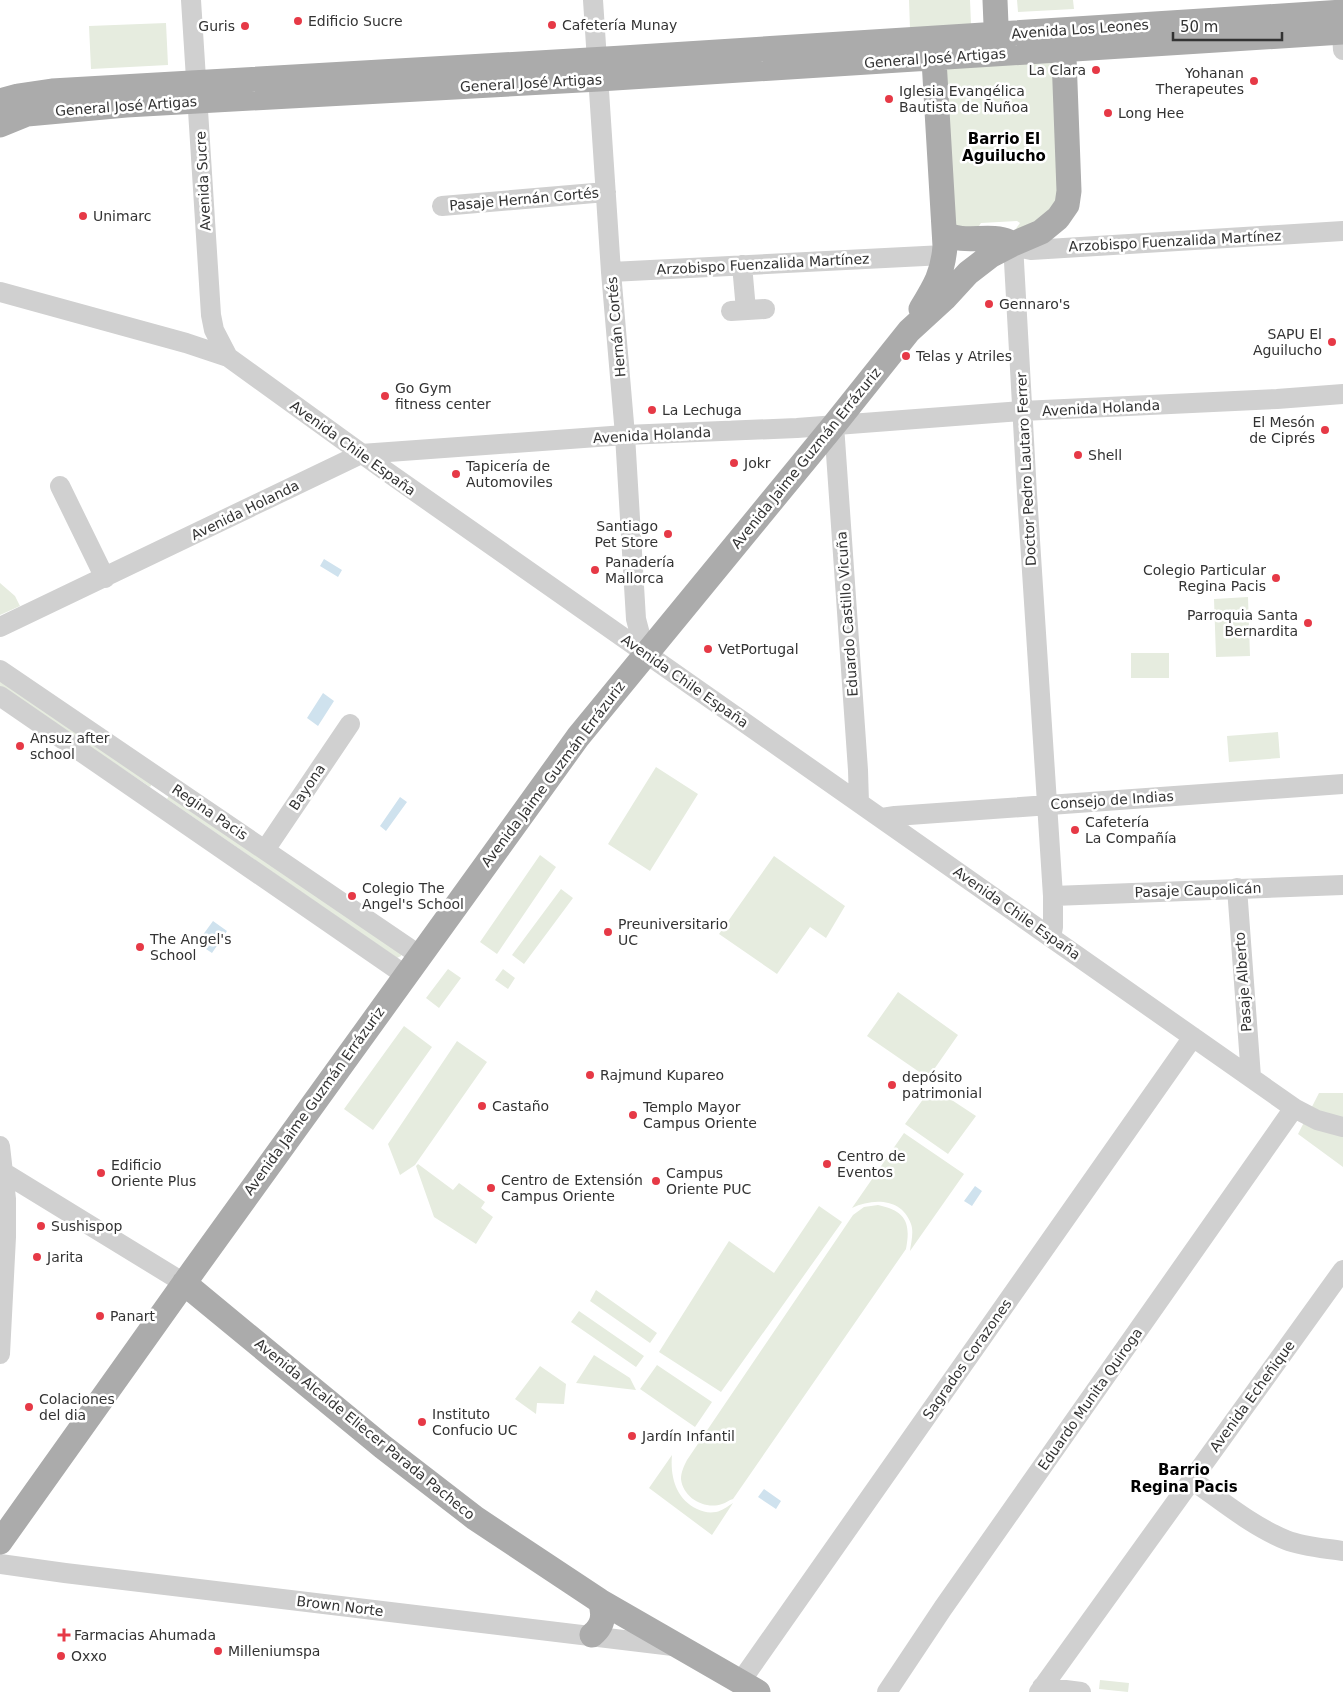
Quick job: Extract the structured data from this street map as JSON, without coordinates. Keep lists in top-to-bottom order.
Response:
{
  "streets": {
    "main road": [
      "Avenida Los Leones",
      "General José Artigas",
      "Avenida Jaime Guzmán Errázuriz",
      "Avenida Alcalde Eliecer Parada Pacheco"
    ],
    "street": [
      "Avenida Sucre",
      "Pasaje Hernán Cortés",
      "Arzobispo Fuenzalida Martínez",
      "Hernán Cortés",
      "Avenida Holanda",
      "Avenida Chile España",
      "Doctor Pedro Lautaro Ferrer",
      "Eduardo Castillo Vicuña",
      "Bayona",
      "Consejo de Indias",
      "Regina Pacis",
      "Pasaje Caupolicán",
      "Pasaje Alberto",
      "Sagrados Corazones",
      "Avenida Echeñique",
      "Eduardo Munita Quiroga",
      "Brown Norte"
    ]
  },
  "crossings": [
    ["Avenida Los Leones", "General José Artigas"],
    ["General José Artigas", "Avenida Sucre"],
    ["General José Artigas", "Hernán Cortés"],
    ["Avenida Sucre", "Avenida Chile España"],
    ["Pasaje Hernán Cortés", "Hernán Cortés"],
    ["Arzobispo Fuenzalida Martínez", "Hernán Cortés"],
    ["Arzobispo Fuenzalida Martínez", "Avenida Jaime Guzmán Errázuriz"],
    ["Arzobispo Fuenzalida Martínez", "Doctor Pedro Lautaro Ferrer"],
    ["Hernán Cortés", "Avenida Holanda"],
    ["Hernán Cortés", "Avenida Chile España"],
    ["Hernán Cortés", "Avenida Jaime Guzmán Errázuriz"],
    ["Avenida Holanda", "Avenida Chile España"],
    ["Avenida Holanda", "Avenida Jaime Guzmán Errázuriz"],
    ["Avenida Holanda", "Doctor Pedro Lautaro Ferrer"],
    ["Avenida Holanda", "Eduardo Castillo Vicuña"],
    ["Avenida Chile España", "Avenida Jaime Guzmán Errázuriz"],
    ["Avenida Chile España", "Doctor Pedro Lautaro Ferrer"],
    ["Avenida Chile España", "Eduardo Castillo Vicuña"],
    ["Avenida Chile España", "Consejo de Indias"],
    ["Avenida Chile España", "Pasaje Alberto"],
    ["Avenida Chile España", "Sagrados Corazones"],
    ["Avenida Chile España", "Eduardo Munita Quiroga"],
    ["Avenida Jaime Guzmán Errázuriz", "Doctor Pedro Lautaro Ferrer"],
    ["Avenida Jaime Guzmán Errázuriz", "Eduardo Castillo Vicuña"],
    ["Avenida Jaime Guzmán Errázuriz", "Regina Pacis"],
    ["Avenida Jaime Guzmán Errázuriz", "Avenida Alcalde Eliecer Parada Pacheco"],
    ["Doctor Pedro Lautaro Ferrer", "Consejo de Indias"],
    ["Doctor Pedro Lautaro Ferrer", "Pasaje Caupolicán"],
    ["Bayona", "Regina Pacis"],
    ["Pasaje Caupolicán", "Pasaje Alberto"],
    ["Sagrados Corazones", "Avenida Alcalde Eliecer Parada Pacheco"],
    ["Avenida Alcalde Eliecer Parada Pacheco", "Brown Norte"]
  ],
  "districts": ["Barrio El Aguilucho", "Barrio Regina Pacis"],
  "places": {
    "other": [
      "Edificio Sucre",
      "Cafetería Munay",
      "Guris",
      "La Clara",
      "Yohanan Therapeutes",
      "Iglesia Evangélica Bautista de Ñuñoa",
      "Long Hee",
      "Unimarc",
      "Gennaro's",
      "SAPU El Aguilucho",
      "Telas y Atriles",
      "Go Gym fitness center",
      "La Lechuga",
      "El Mesón de Ciprés",
      "Shell",
      "Jokr",
      "Tapicería de Automoviles",
      "Santiago Pet Store",
      "Panadería Mallorca",
      "Colegio Particular Regina Pacis",
      "Parroquia Santa Bernardita",
      "VetPortugal",
      "Ansuz after school",
      "Cafetería La Compañía",
      "Colegio The Angel's School",
      "Preuniversitario UC",
      "The Angel's School",
      "Rajmund Kupareo",
      "depósito patrimonial",
      "Castaño",
      "Templo Mayor Campus Oriente",
      "Centro de Eventos",
      "Edificio Oriente Plus",
      "Campus Oriente PUC",
      "Centro de Extensión Campus Oriente",
      "Sushispop",
      "Jarita",
      "Panart",
      "Colaciones del dia",
      "Instituto Confucio UC",
      "Jardín Infantil",
      "Milleniumspa",
      "Oxxo"
    ],
    "health": ["Farmacias Ahumada"]
  },
  "scale_bar": "50 m"
}
